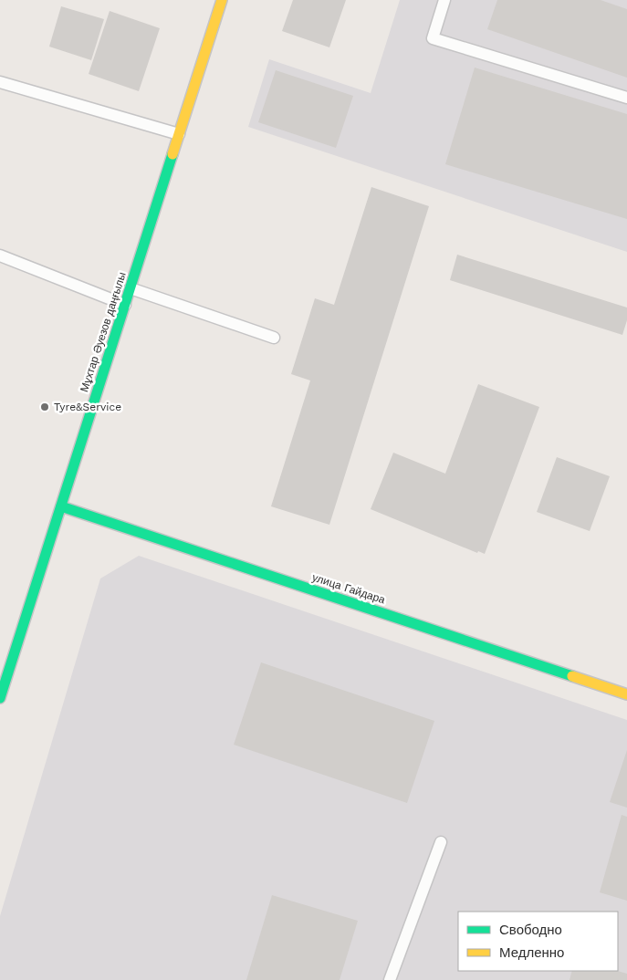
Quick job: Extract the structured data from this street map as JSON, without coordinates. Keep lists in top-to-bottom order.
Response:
{
  "streets": {
    "main road": ["Мұхтар Әуезов даңғылы", "улица Гайдара"]
  },
  "crossings": [
    ["Мұхтар Әуезов даңғылы", "улица Гайдара"]
  ],
  "places": ["Tyre&Service"],
  "legend": ["Свободно", "Медленно"]
}
